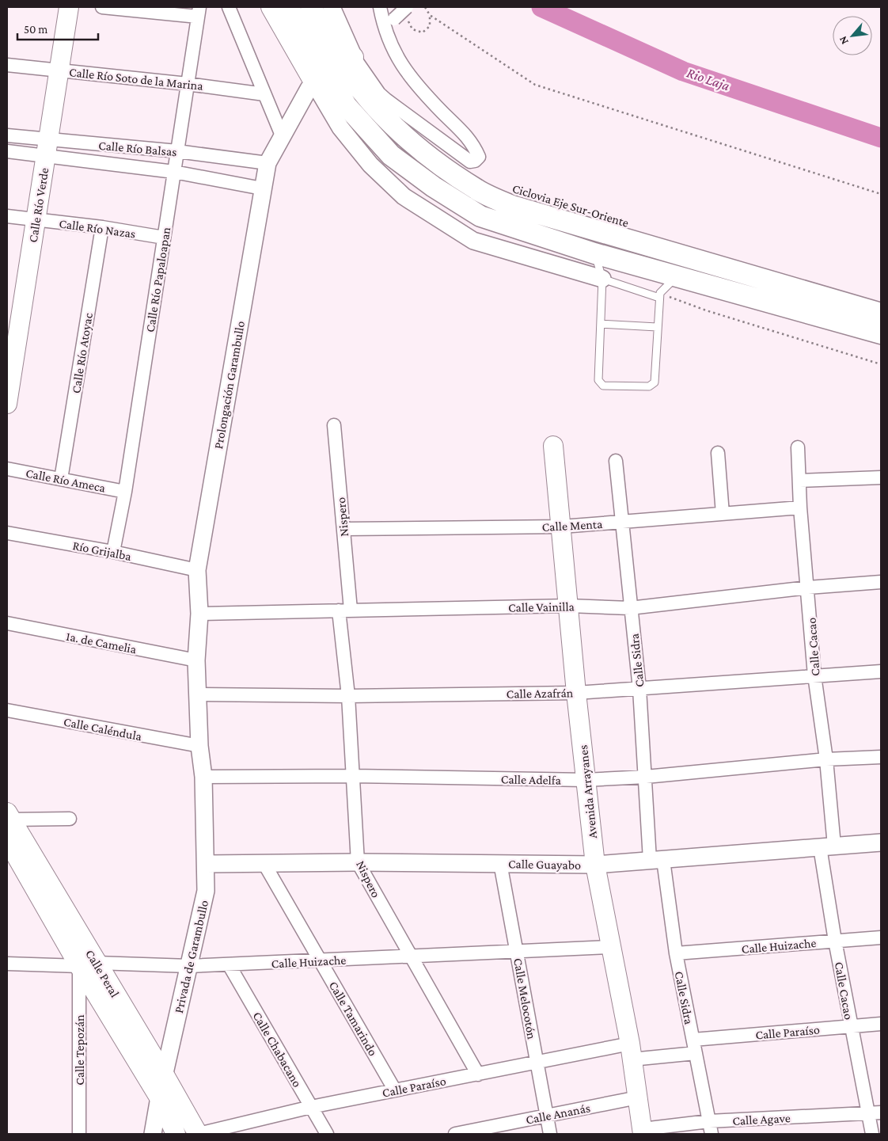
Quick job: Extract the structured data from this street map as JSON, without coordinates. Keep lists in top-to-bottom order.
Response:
{
  "streets": {
    "main road": ["Calle Río Verde", "Avenida Arrayanes", "Calle Peral"],
    "street": [
      "Calle Río Soto de la Marina",
      "Calle Río Balsas",
      "Calle Río Nazas",
      "Calle Río Papaloapan",
      "Calle Río Atoyac",
      "Prolongación Garambullo",
      "Calle Río Ameca",
      "Nispero",
      "Calle Menta",
      "Río Grijalba",
      "Calle Vainilla",
      "1a. de Camelia",
      "Calle Cacao",
      "Calle Sidra",
      "Calle Azafrán",
      "Calle Caléndula",
      "Calle Adelfa",
      "Calle Guayabo",
      "Calle Huizache",
      "Privada de Garambullo",
      "Calle Melocotón",
      "Calle Tamarindo",
      "Calle Paraíso",
      "Calle Chabacano",
      "Calle Tepozán",
      "Calle Ananás",
      "Calle Agave"
    ]
  },
  "crossings": [
    ["Calle Río Soto de la Marina", "Calle Río Verde"],
    ["Calle Río Soto de la Marina", "Calle Río Papaloapan"],
    ["Calle Río Balsas", "Calle Río Verde"],
    ["Calle Río Balsas", "Calle Río Papaloapan"],
    ["Calle Río Balsas", "Prolongación Garambullo"],
    ["Calle Río Verde", "Calle Río Nazas"],
    ["Calle Río Nazas", "Calle Río Papaloapan"],
    ["Calle Río Nazas", "Calle Río Atoyac"],
    ["Calle Río Papaloapan", "Calle Río Ameca"],
    ["Calle Río Papaloapan", "Río Grijalba"],
    ["Calle Río Atoyac", "Calle Río Ameca"],
    ["Prolongación Garambullo", "Río Grijalba"],
    ["Prolongación Garambullo", "Calle Vainilla"],
    ["Prolongación Garambullo", "1a. de Camelia"],
    ["Prolongación Garambullo", "Calle Azafrán"],
    ["Prolongación Garambullo", "Calle Caléndula"],
    ["Prolongación Garambullo", "Calle Adelfa"],
    ["Prolongación Garambullo", "Privada de Garambullo"],
    ["Nispero", "Calle Menta"],
    ["Nispero", "Calle Vainilla"],
    ["Nispero", "Calle Azafrán"],
    ["Nispero", "Calle Adelfa"],
    ["Nispero", "Calle Guayabo"],
    ["Nispero", "Calle Huizache"],
    ["Nispero", "Calle Paraíso"],
    ["Calle Menta", "Calle Cacao"],
    ["Calle Menta", "Calle Sidra"],
    ["Calle Menta", "Avenida Arrayanes"],
    ["Calle Vainilla", "Calle Cacao"],
    ["Calle Vainilla", "Calle Sidra"],
    ["Calle Vainilla", "Avenida Arrayanes"],
    ["Calle Cacao", "Calle Azafrán"],
    ["Calle Cacao", "Calle Adelfa"],
    ["Calle Cacao", "Calle Guayabo"],
    ["Calle Cacao", "Calle Huizache"],
    ["Calle Cacao", "Calle Paraíso"],
    ["Calle Cacao", "Calle Agave"],
    ["Calle Sidra", "Calle Azafrán"],
    ["Calle Sidra", "Calle Adelfa"],
    ["Calle Sidra", "Calle Guayabo"],
    ["Calle Sidra", "Calle Huizache"],
    ["Calle Sidra", "Calle Paraíso"],
    ["Calle Sidra", "Calle Agave"],
    ["Calle Azafrán", "Avenida Arrayanes"],
    ["Calle Adelfa", "Avenida Arrayanes"],
    ["Calle Adelfa", "Privada de Garambullo"],
    ["Avenida Arrayanes", "Calle Guayabo"],
    ["Avenida Arrayanes", "Calle Huizache"],
    ["Avenida Arrayanes", "Calle Paraíso"],
    ["Avenida Arrayanes", "Calle Ananás"],
    ["Avenida Arrayanes", "Calle Agave"],
    ["Calle Guayabo", "Privada de Garambullo"],
    ["Calle Guayabo", "Calle Melocotón"],
    ["Calle Guayabo", "Calle Tamarindo"],
    ["Calle Huizache", "Privada de Garambullo"],
    ["Calle Huizache", "Calle Peral"],
    ["Calle Huizache", "Calle Melocotón"],
    ["Calle Huizache", "Calle Tamarindo"],
    ["Calle Huizache", "Calle Chabacano"],
    ["Calle Huizache", "Calle Tepozán"],
    ["Privada de Garambullo", "Calle Peral"],
    ["Calle Peral", "Calle Paraíso"],
    ["Calle Peral", "Calle Tepozán"],
    ["Calle Melocotón", "Calle Paraíso"],
    ["Calle Melocotón", "Calle Ananás"],
    ["Calle Tamarindo", "Calle Paraíso"],
    ["Calle Paraíso", "Calle Chabacano"]
  ],
  "water": ["Rio Laja"],
  "scale_bar": "50 m",
  "north": "bottom left"
}
